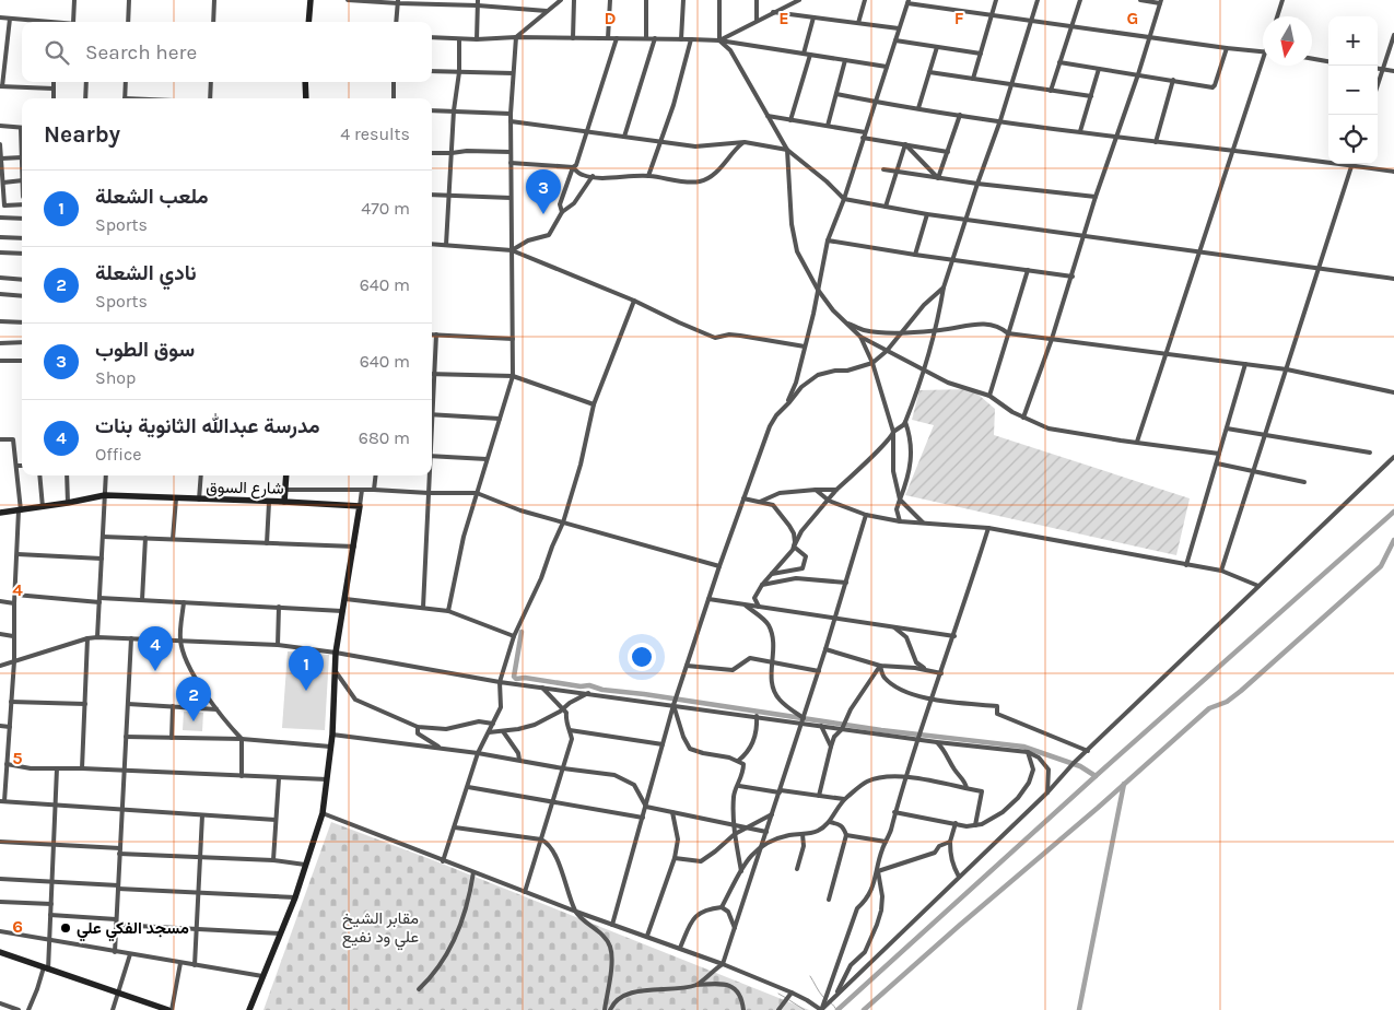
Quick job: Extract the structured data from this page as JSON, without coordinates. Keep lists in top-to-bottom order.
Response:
{
  "streets": {
    "street": ["شارع السوق"]
  },
  "parks": ["مقابر الشيخ علي ود نفيع"],
  "places": ["مسجد الفكي علي"],
  "north": "bottom",
  "page": {
    "map_buttons": ["+", "−"],
    "search": "Search here",
    "heading": ["Nearby", "4 results"],
    "pins": [
      "3",
      "4",
      "1",
      "2"
    ],
    "list": [
      {
        "mark": "1",
        "name": "ملعب الشعلة",
        "note": "Sports",
        "value": "470 m"
      },
      {
        "mark": "2",
        "name": "نادي الشعلة",
        "note": "Sports",
        "value": "640 m"
      },
      {
        "mark": "3",
        "name": "سوق الطوب",
        "note": "Shop",
        "value": "640 m"
      },
      {
        "mark": "4",
        "name": "مدرسة عبدالله الثانوية بنات",
        "note": "Office",
        "value": "680 m"
      }
    ]
  },
  "grid": {
    "columns": [
      "D",
      "E",
      "F",
      "G"
    ],
    "rows": ["4", "5", "6"]
  }
}
